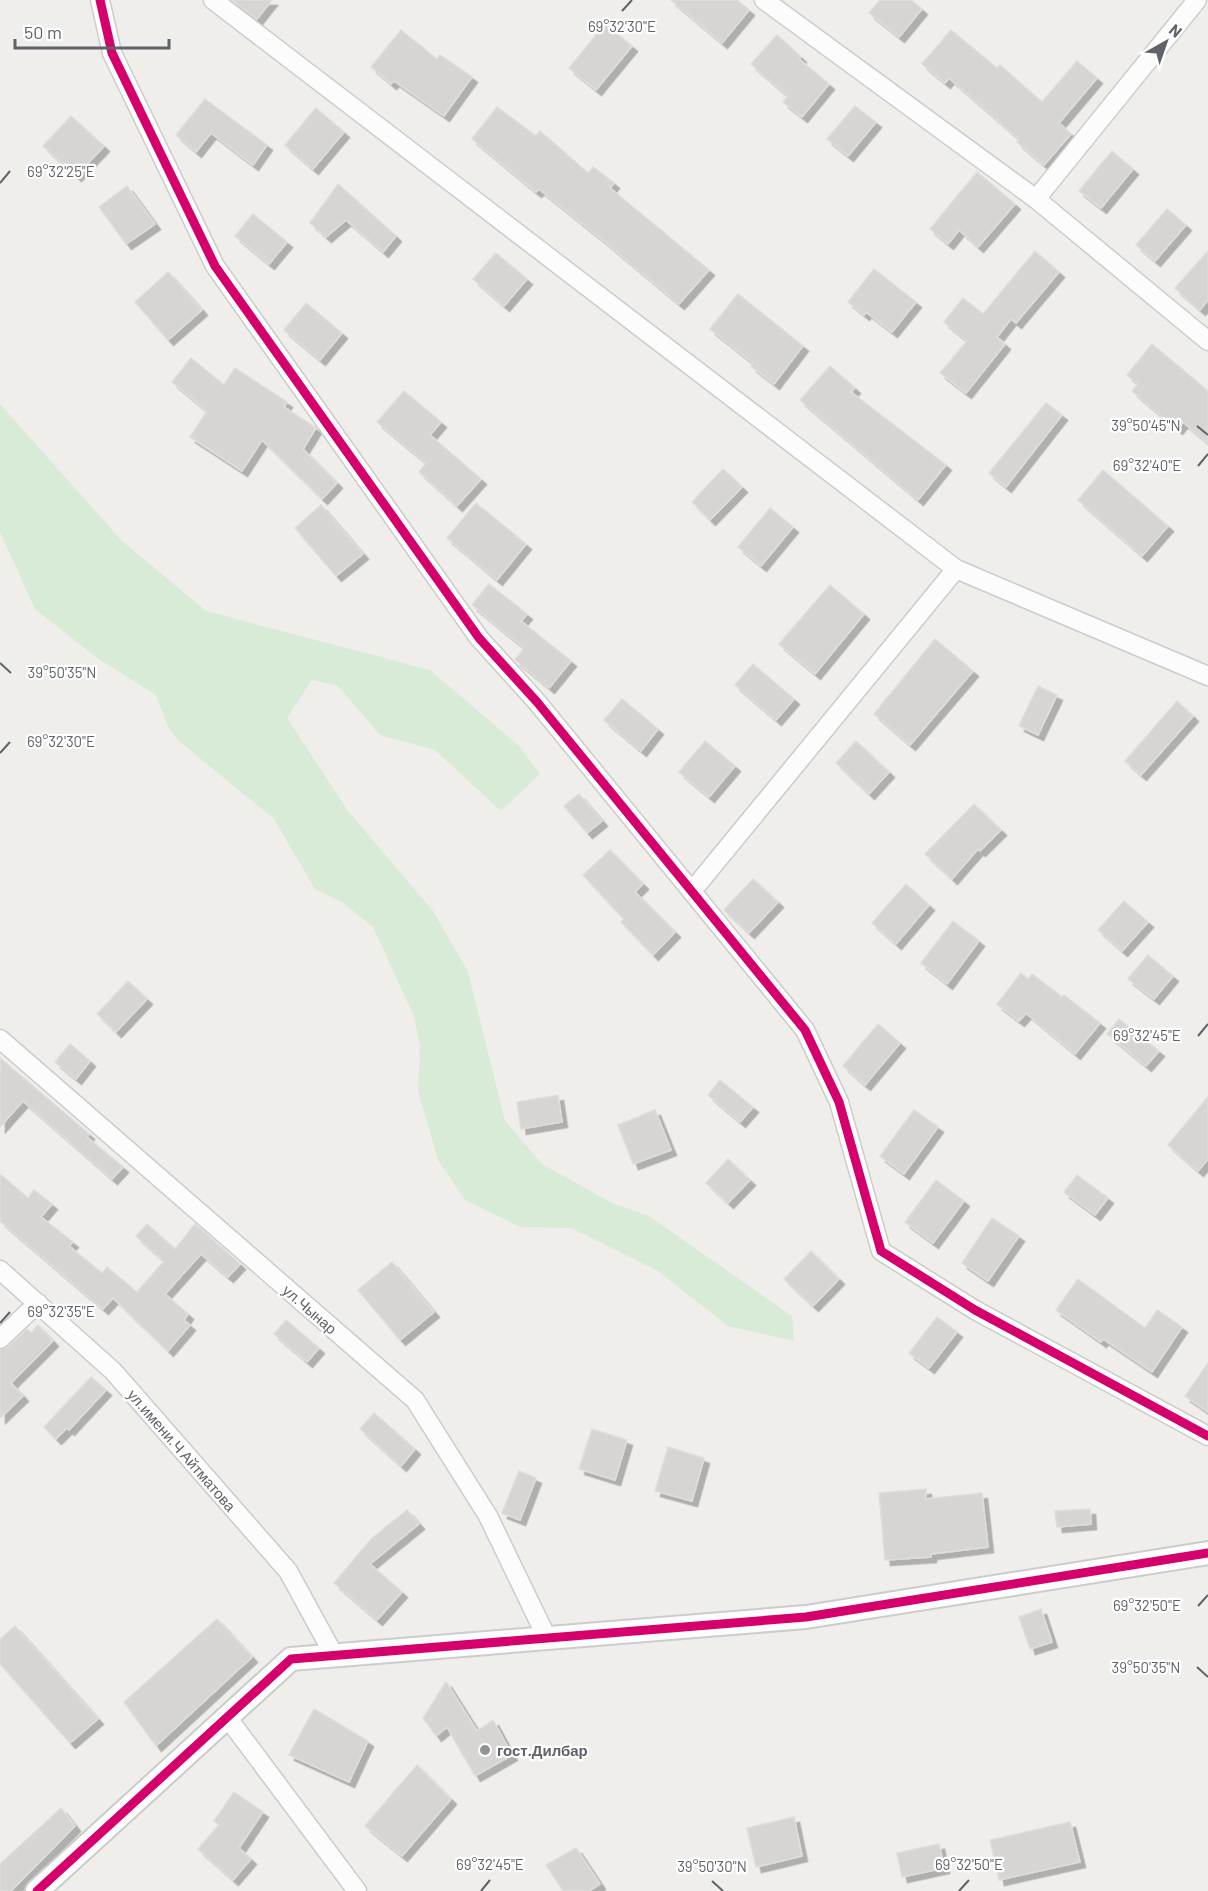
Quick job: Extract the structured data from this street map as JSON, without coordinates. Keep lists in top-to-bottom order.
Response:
{
  "streets": {
    "street": ["ул.Чынар", "ул.имени.Ч Айтматова"]
  },
  "places": ["гост.Дилбар"],
  "scale_bar": "50 m",
  "north": "top right",
  "coordinates": [
    "69°32'30\"E",
    "69°32'25\"E",
    "39°50'45\"N",
    "69°32'40\"E",
    "39°50'35\"N",
    "69°32'45\"E",
    "69°32'35\"E",
    "69°32'50\"E",
    "39°50'30\"N"
  ]
}
